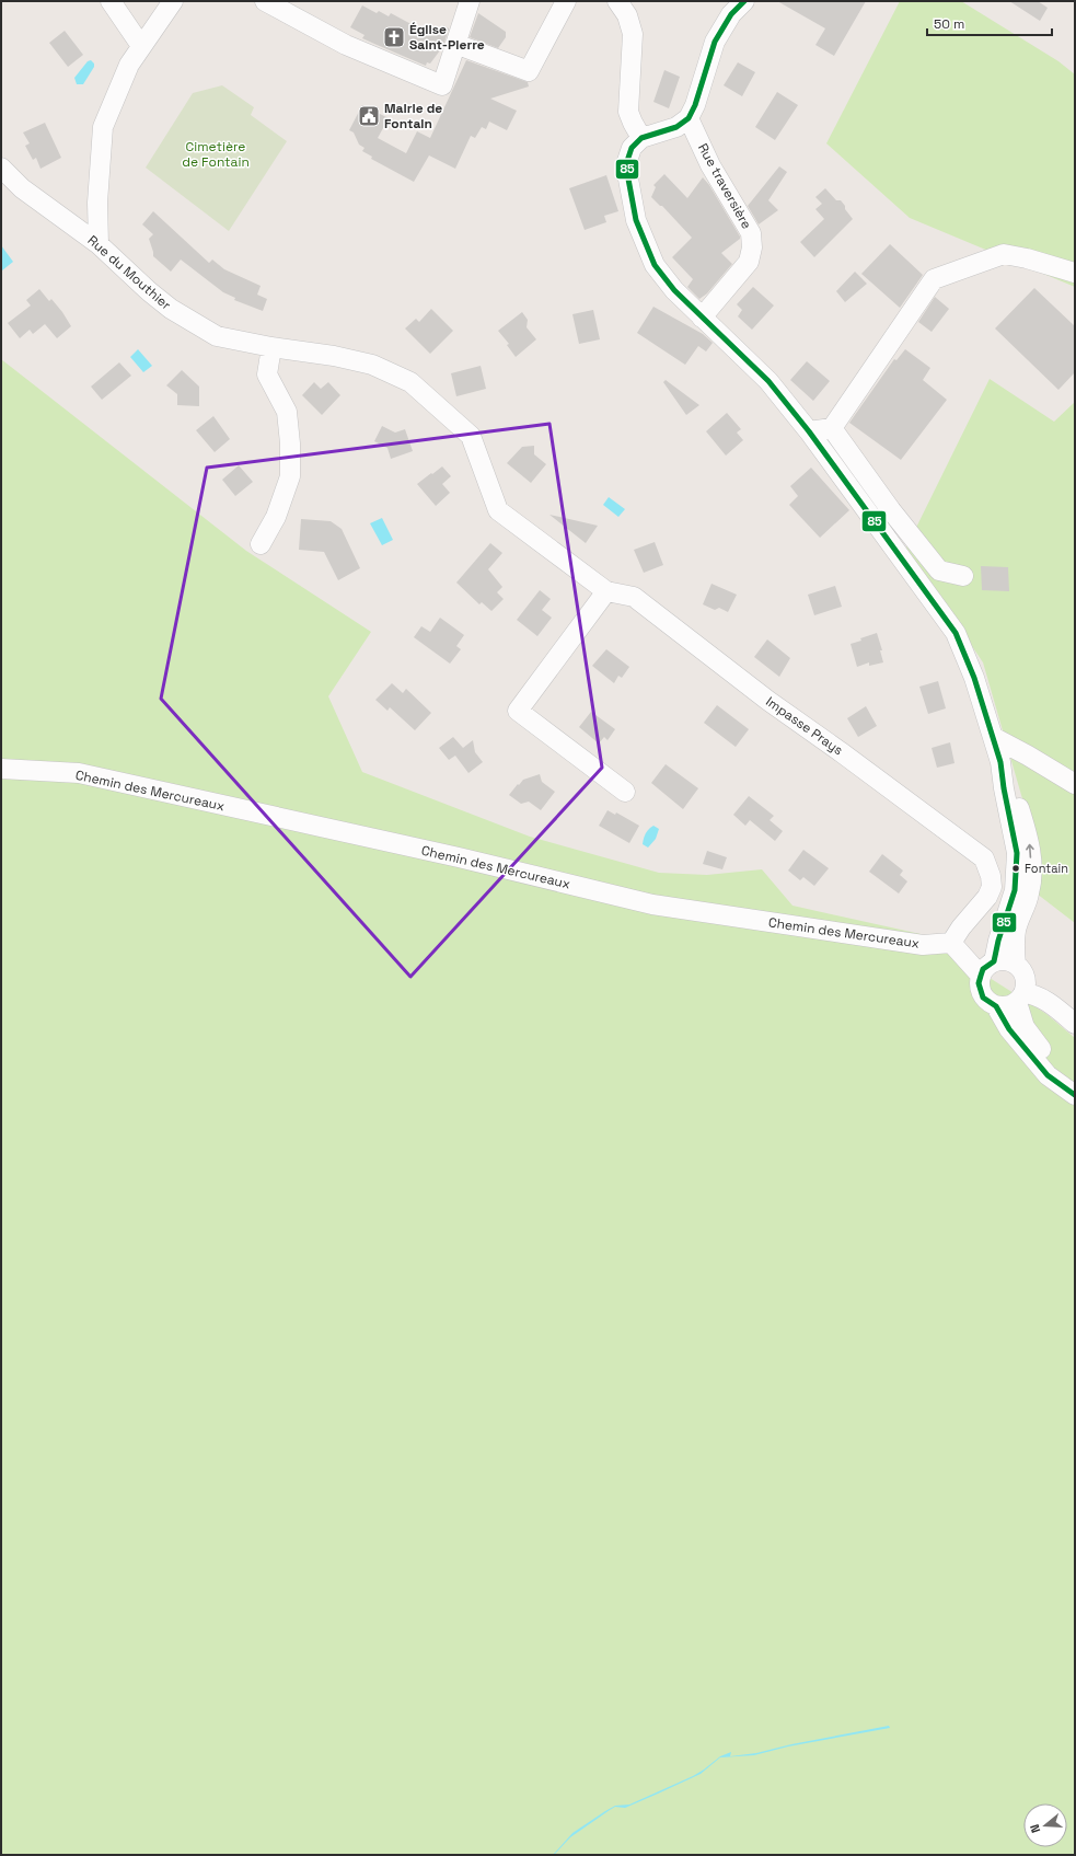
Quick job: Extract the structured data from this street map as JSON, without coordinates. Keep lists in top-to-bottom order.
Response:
{
  "streets": {
    "street": [
      "Rue traversière",
      "Rue du Mouthier",
      "Impasse Prays",
      "Chemin des Mercureaux"
    ]
  },
  "crossings": [
    ["Rue du Mouthier", "Impasse Prays"],
    ["Impasse Prays", "Chemin des Mercureaux"]
  ],
  "parks": ["Cimetière de Fontain"],
  "places": {
    "church": ["Église Saint-Pierre"],
    "public building": ["Mairie de Fontain"],
    "other": ["Fontain"]
  },
  "lines": ["transit line 85"],
  "scale_bar": "50 m",
  "north": "left"
}
